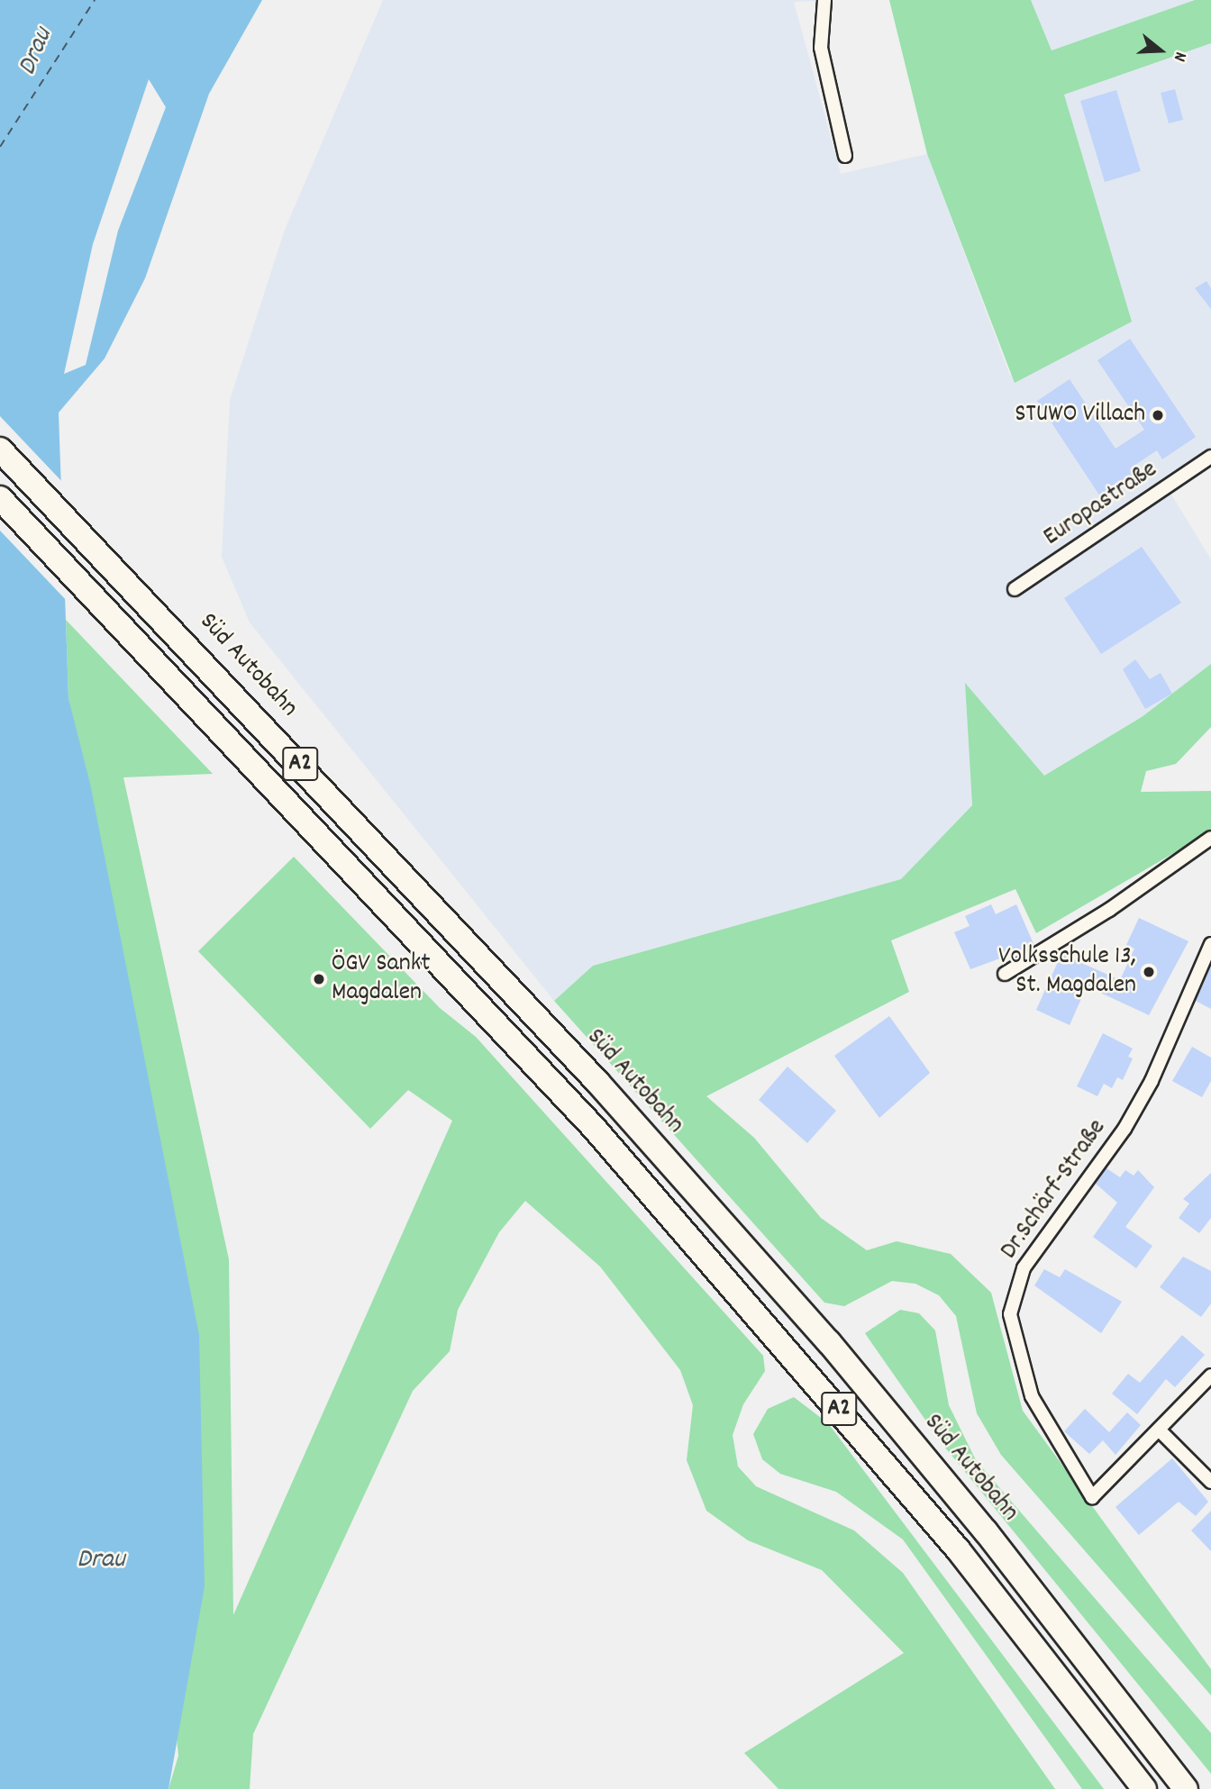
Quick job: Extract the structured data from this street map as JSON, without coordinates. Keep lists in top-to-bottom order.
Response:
{
  "streets": {
    "highway": ["Süd Autobahn", "A2"],
    "street": ["Europastraße", "Dr.Schärf-Straße"]
  },
  "water": ["Drau"],
  "places": ["STUWO Villach", "Volksschule 13, St. Magdalen", "ÖGV Sankt Magdalen"],
  "north": "right"
}
